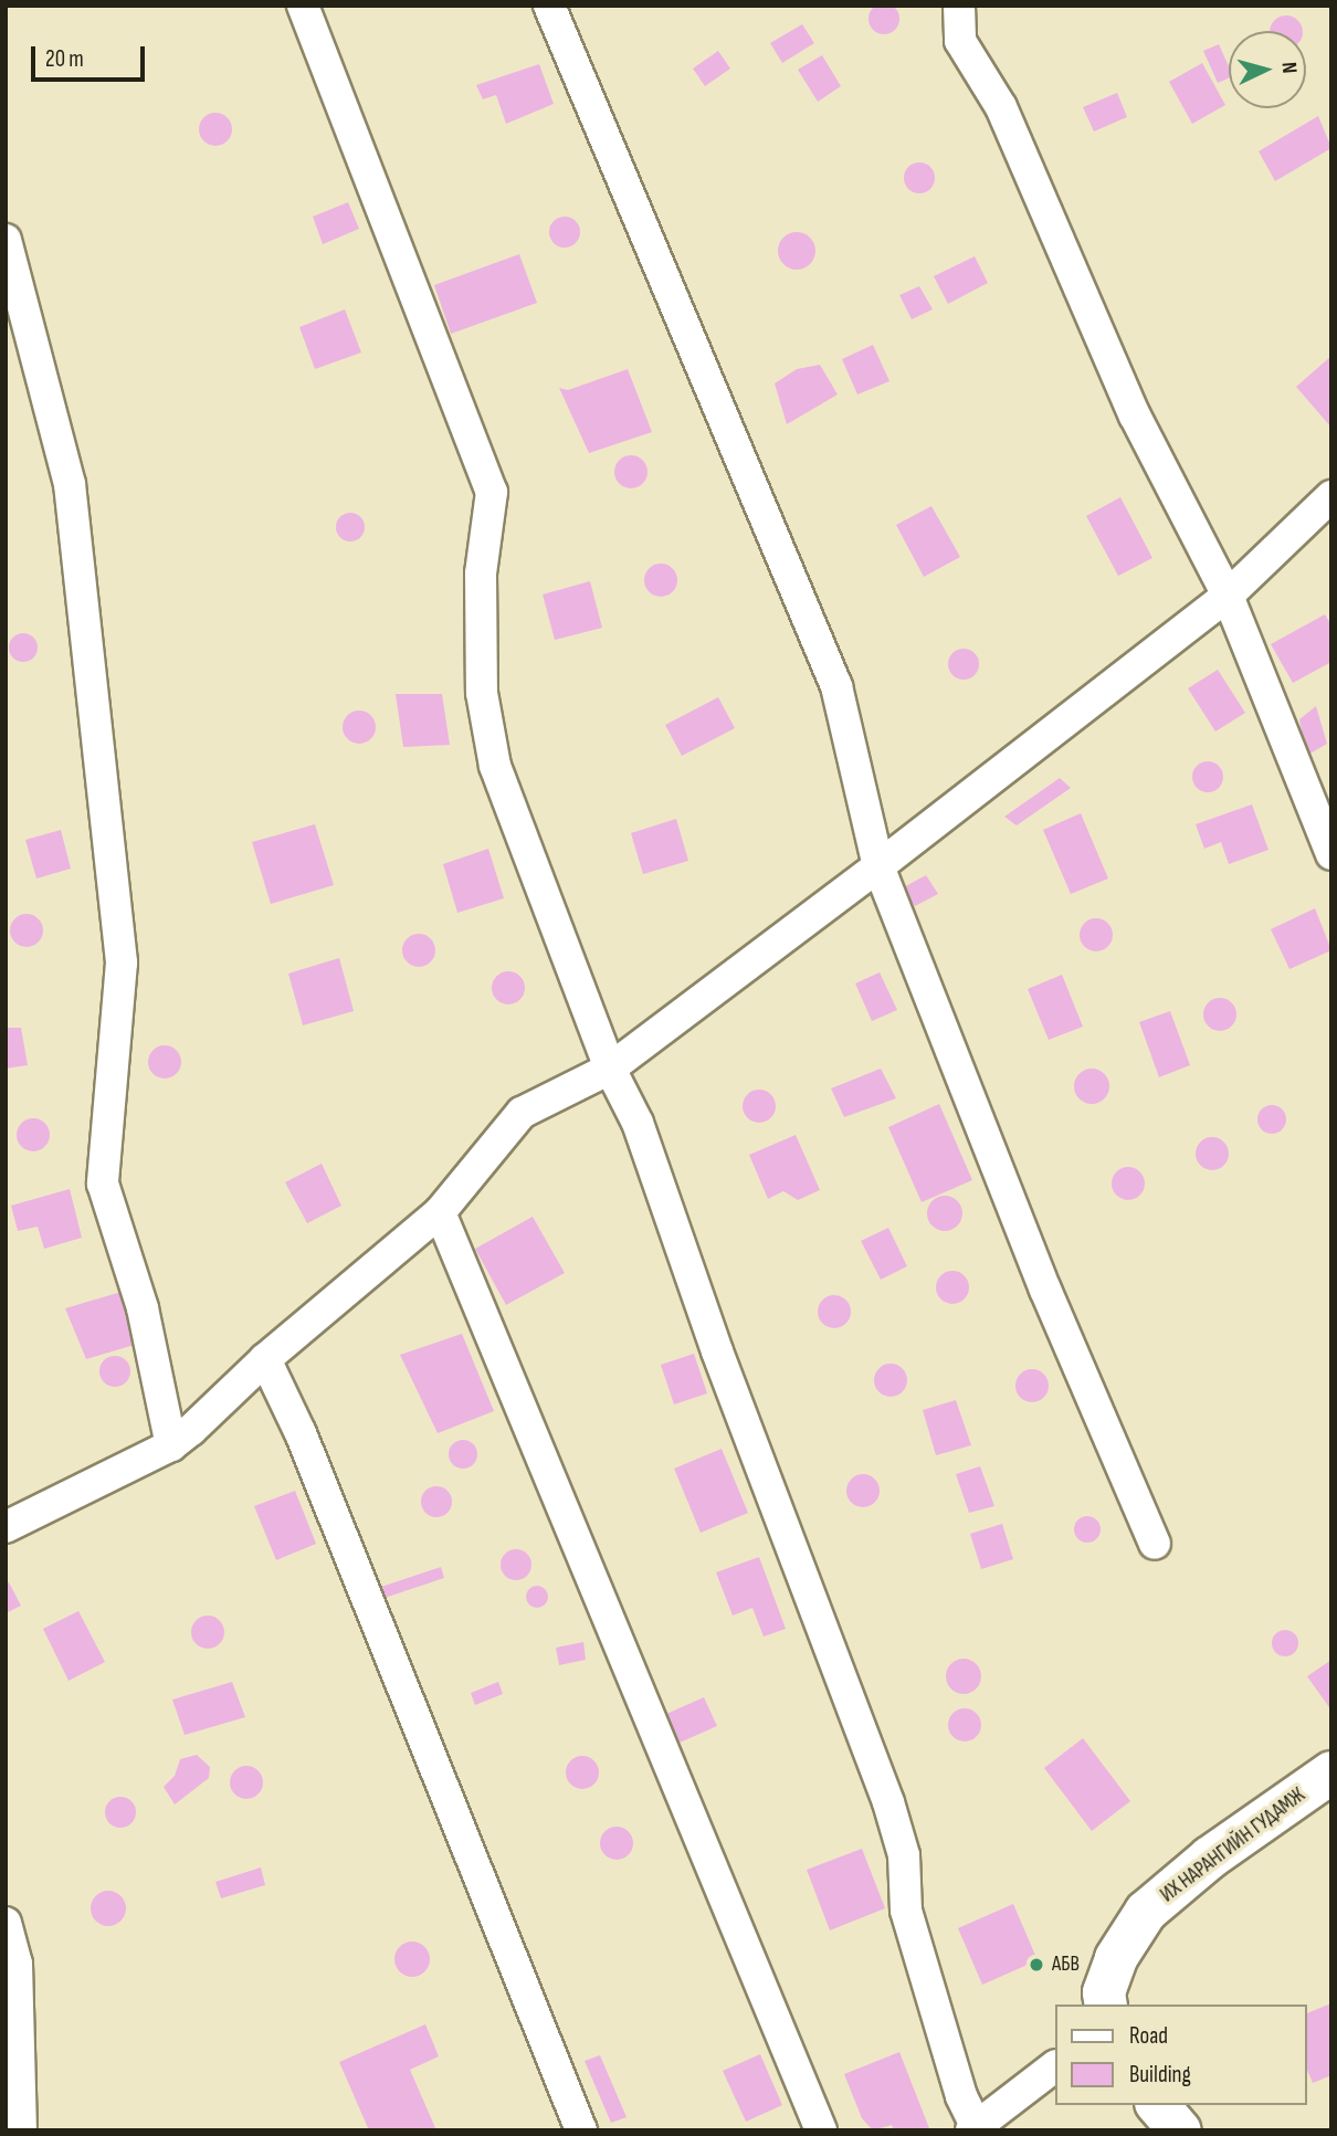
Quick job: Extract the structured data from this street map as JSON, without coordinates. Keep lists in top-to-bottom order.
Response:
{
  "streets": {
    "main road": ["ИХ НАРАНГИЙН ГУДАМЖ"]
  },
  "places": ["АБВ"],
  "legend": ["Road", "Building"],
  "scale_bar": "20 m",
  "north": "right"
}
